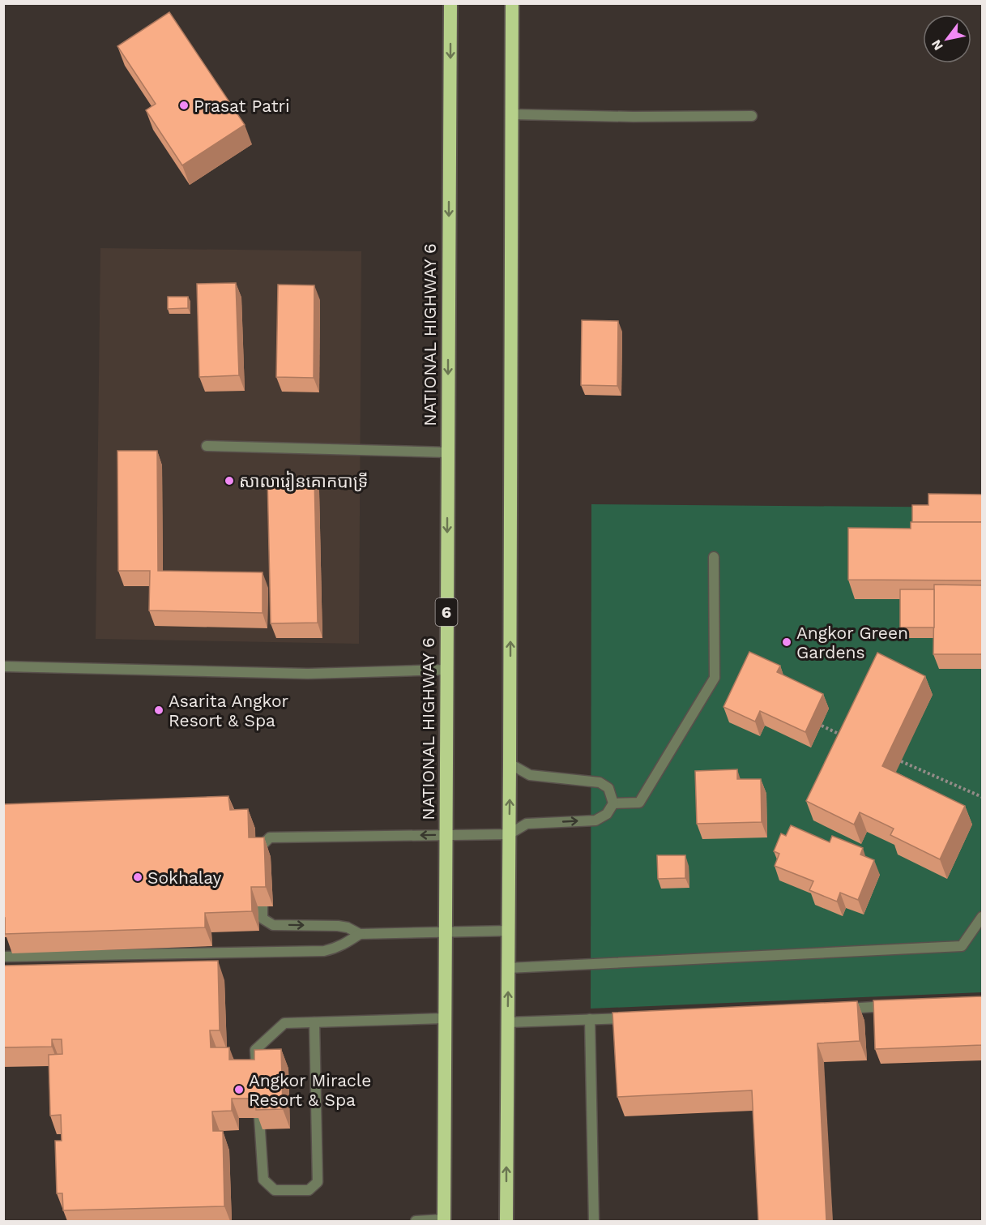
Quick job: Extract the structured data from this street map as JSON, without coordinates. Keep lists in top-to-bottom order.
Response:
{
  "streets": {
    "highway": ["NATIONAL HIGHWAY 6", "6"]
  },
  "places": [
    "Prasat Patri",
    "សាលារៀនគោកបាទ្រី",
    "Angkor Green Gardens",
    "Asarita Angkor Resort & Spa",
    "Sokhalay",
    "Angkor Miracle Resort & Spa"
  ],
  "north": "bottom left"
}
